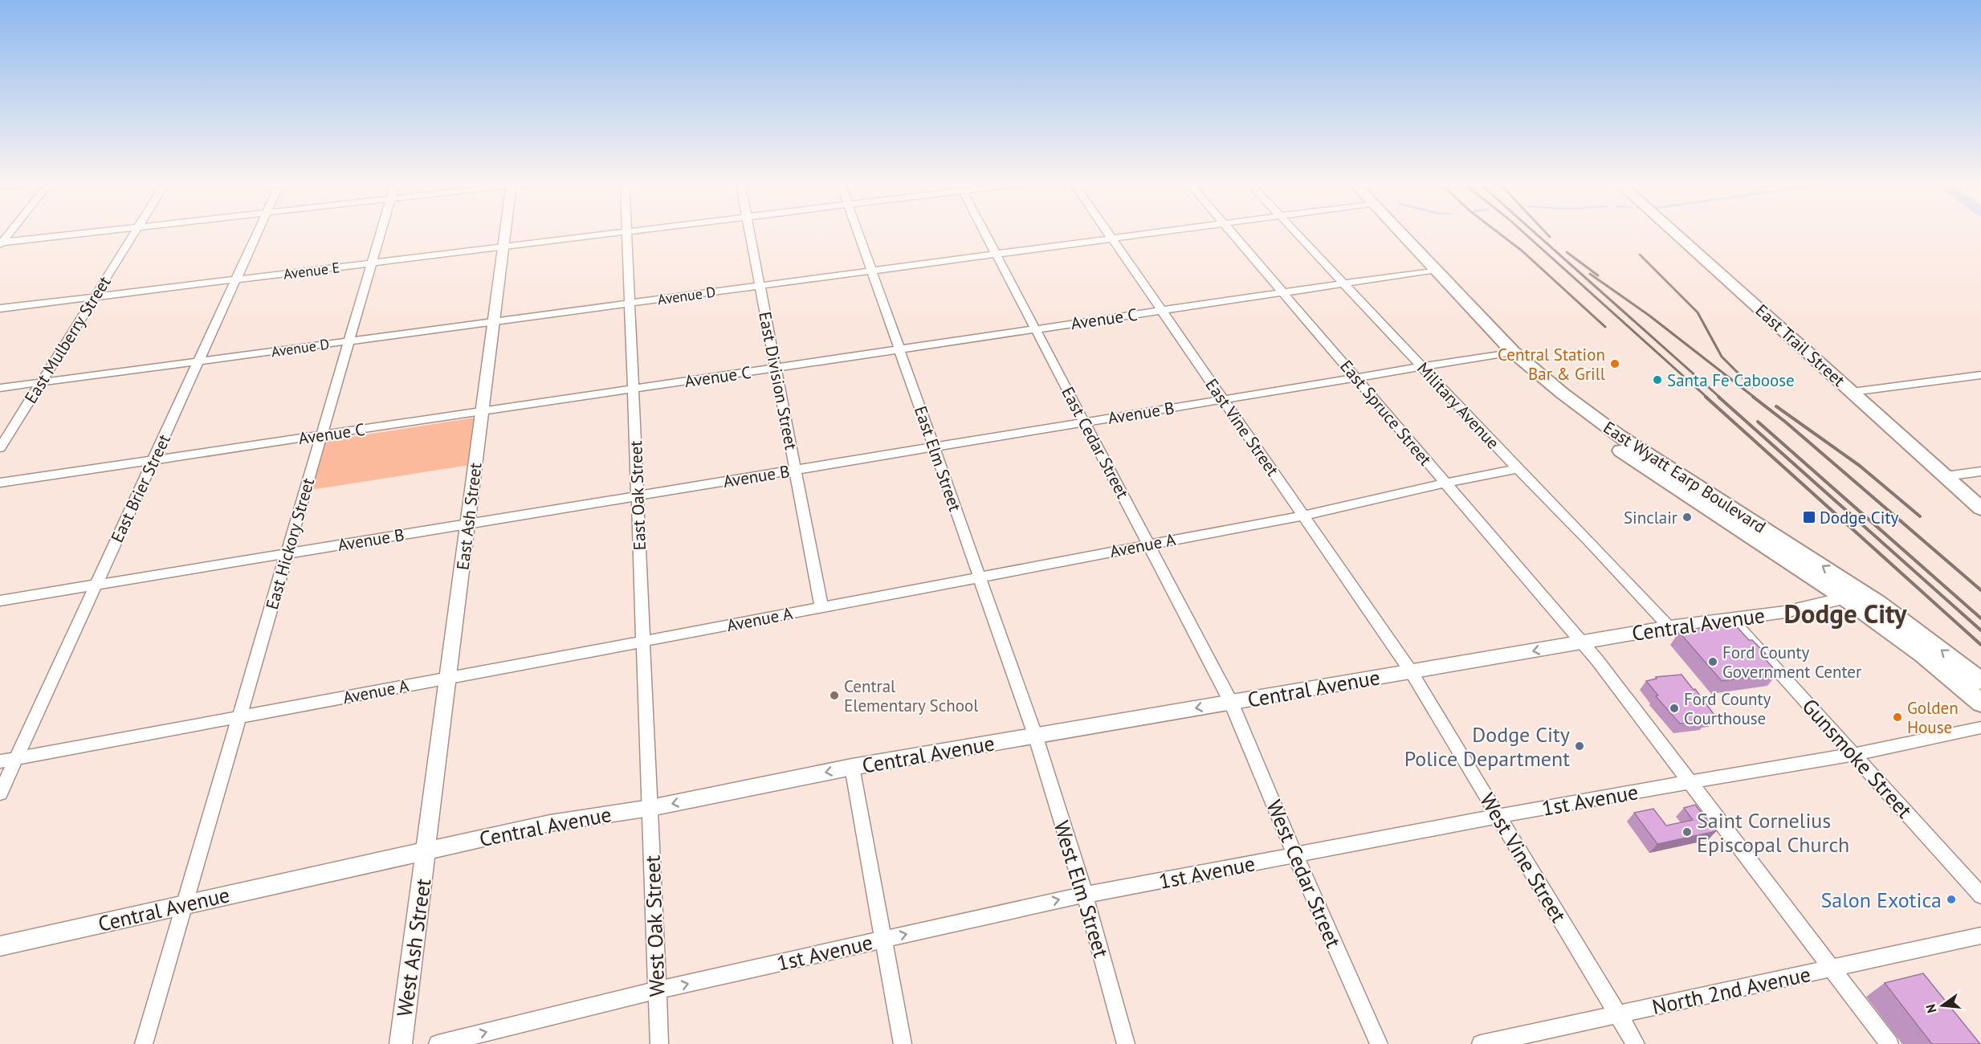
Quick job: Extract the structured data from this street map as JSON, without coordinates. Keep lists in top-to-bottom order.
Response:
{
  "streets": {
    "main road": ["East Trail Street", "East Wyatt Earp Boulevard"],
    "street": [
      "Avenue E",
      "Avenue D",
      "Avenue C",
      "East Mulberry Street",
      "East Division Street",
      "Military Avenue",
      "Avenue B",
      "East Spruce Street",
      "East Vine Street",
      "East Cedar Street",
      "East Elm Street",
      "East Brier Street",
      "East Oak Street",
      "East Ash Street",
      "East Hickory Street",
      "Avenue A",
      "Central Avenue",
      "Gunsmoke Street",
      "1st Avenue",
      "West Vine Street",
      "West Cedar Street",
      "West Elm Street",
      "West Oak Street",
      "West Ash Street",
      "North 2nd Avenue"
    ]
  },
  "crossings": [
    ["Avenue E", "East Mulberry Street"],
    ["Avenue E", "East Brier Street"],
    ["Avenue E", "East Ash Street"],
    ["Avenue E", "East Hickory Street"],
    ["Avenue D", "East Mulberry Street"],
    ["Avenue D", "East Division Street"],
    ["Avenue D", "East Vine Street"],
    ["Avenue D", "East Cedar Street"],
    ["Avenue D", "East Elm Street"],
    ["Avenue D", "East Brier Street"],
    ["Avenue D", "East Oak Street"],
    ["Avenue D", "East Ash Street"],
    ["Avenue D", "East Hickory Street"],
    ["Avenue C", "East Division Street"],
    ["Avenue C", "Military Avenue"],
    ["Avenue C", "East Spruce Street"],
    ["Avenue C", "East Vine Street"],
    ["Avenue C", "East Cedar Street"],
    ["Avenue C", "East Elm Street"],
    ["Avenue C", "East Wyatt Earp Boulevard"],
    ["Avenue C", "East Brier Street"],
    ["Avenue C", "East Oak Street"],
    ["Avenue C", "East Ash Street"],
    ["Avenue C", "East Hickory Street"],
    ["East Division Street", "Avenue B"],
    ["East Division Street", "Avenue A"],
    ["Military Avenue", "Avenue B"],
    ["Military Avenue", "Avenue A"],
    ["Military Avenue", "Central Avenue"],
    ["Avenue B", "East Spruce Street"],
    ["Avenue B", "East Vine Street"],
    ["Avenue B", "East Cedar Street"],
    ["Avenue B", "East Elm Street"],
    ["Avenue B", "East Wyatt Earp Boulevard"],
    ["Avenue B", "East Brier Street"],
    ["Avenue B", "East Oak Street"],
    ["Avenue B", "East Ash Street"],
    ["Avenue B", "East Hickory Street"],
    ["East Spruce Street", "Avenue A"],
    ["East Spruce Street", "Central Avenue"],
    ["East Spruce Street", "1st Avenue"],
    ["East Spruce Street", "North 2nd Avenue"],
    ["East Vine Street", "Avenue A"],
    ["East Vine Street", "Central Avenue"],
    ["East Vine Street", "West Vine Street"],
    ["East Cedar Street", "Avenue A"],
    ["East Cedar Street", "Central Avenue"],
    ["East Cedar Street", "West Cedar Street"],
    ["East Elm Street", "Avenue A"],
    ["East Elm Street", "Central Avenue"],
    ["East Elm Street", "West Elm Street"],
    ["East Wyatt Earp Boulevard", "Central Avenue"],
    ["East Brier Street", "Avenue A"],
    ["East Oak Street", "Avenue A"],
    ["East Oak Street", "Central Avenue"],
    ["East Oak Street", "West Oak Street"],
    ["East Ash Street", "Avenue A"],
    ["East Ash Street", "Central Avenue"],
    ["East Ash Street", "West Ash Street"],
    ["East Hickory Street", "Avenue A"],
    ["East Hickory Street", "Central Avenue"],
    ["Central Avenue", "Gunsmoke Street"],
    ["Central Avenue", "West Vine Street"],
    ["Central Avenue", "West Cedar Street"],
    ["Central Avenue", "West Elm Street"],
    ["Central Avenue", "West Oak Street"],
    ["Central Avenue", "West Ash Street"],
    ["Gunsmoke Street", "1st Avenue"],
    ["1st Avenue", "West Vine Street"],
    ["1st Avenue", "West Cedar Street"],
    ["1st Avenue", "West Elm Street"],
    ["1st Avenue", "West Oak Street"],
    ["West Vine Street", "North 2nd Avenue"]
  ],
  "one_way": ["1st Avenue"],
  "districts": ["Dodge City"],
  "places": {
    "other": [
      "Central Station Bar & Grill",
      "Santa Fe Caboose",
      "Sinclair",
      "Ford County Government Center",
      "Central Elementary School",
      "Ford County Courthouse",
      "Golden House",
      "Dodge City Police Department",
      "Saint Cornelius Episcopal Church",
      "Salon Exotica"
    ],
    "transit": ["Dodge City"]
  },
  "north": "left"
}
